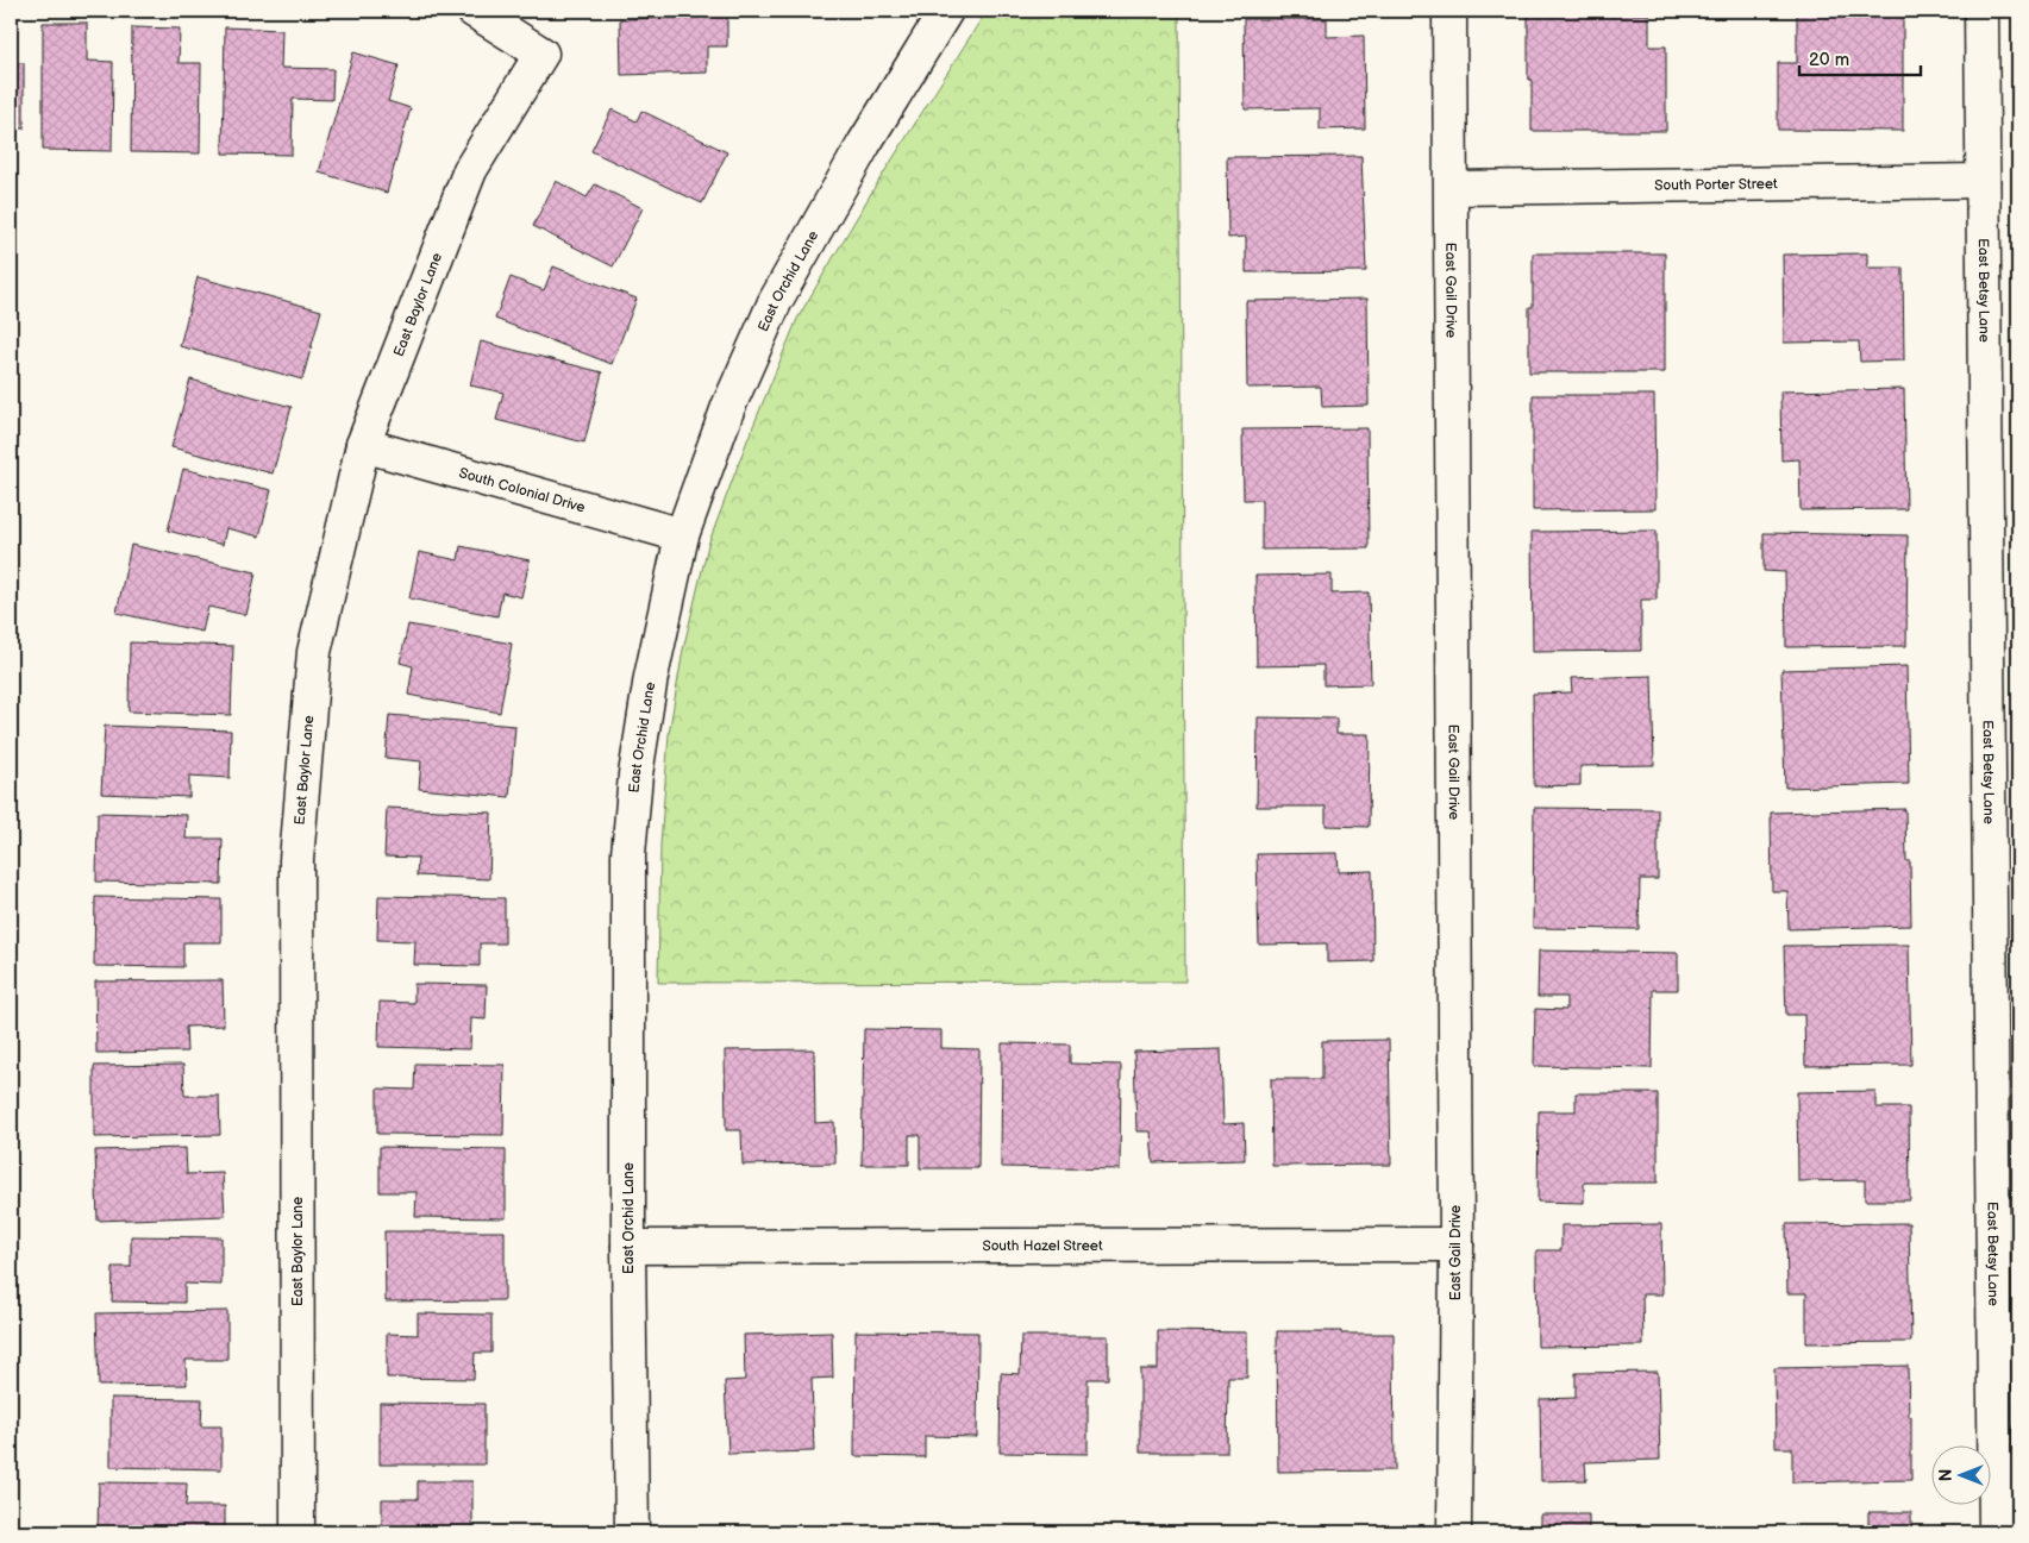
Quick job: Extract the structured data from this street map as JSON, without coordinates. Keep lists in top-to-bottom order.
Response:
{
  "streets": {
    "street": [
      "South Porter Street",
      "East Orchid Lane",
      "East Gail Drive",
      "East Betsy Lane",
      "East Baylor Lane",
      "South Colonial Drive",
      "South Hazel Street"
    ]
  },
  "crossings": [
    ["South Porter Street", "East Gail Drive"],
    ["South Porter Street", "East Betsy Lane"],
    ["East Orchid Lane", "South Colonial Drive"],
    ["East Orchid Lane", "South Hazel Street"],
    ["East Gail Drive", "South Hazel Street"],
    ["East Baylor Lane", "South Colonial Drive"]
  ],
  "scale_bar": "20 m",
  "north": "left"
}
